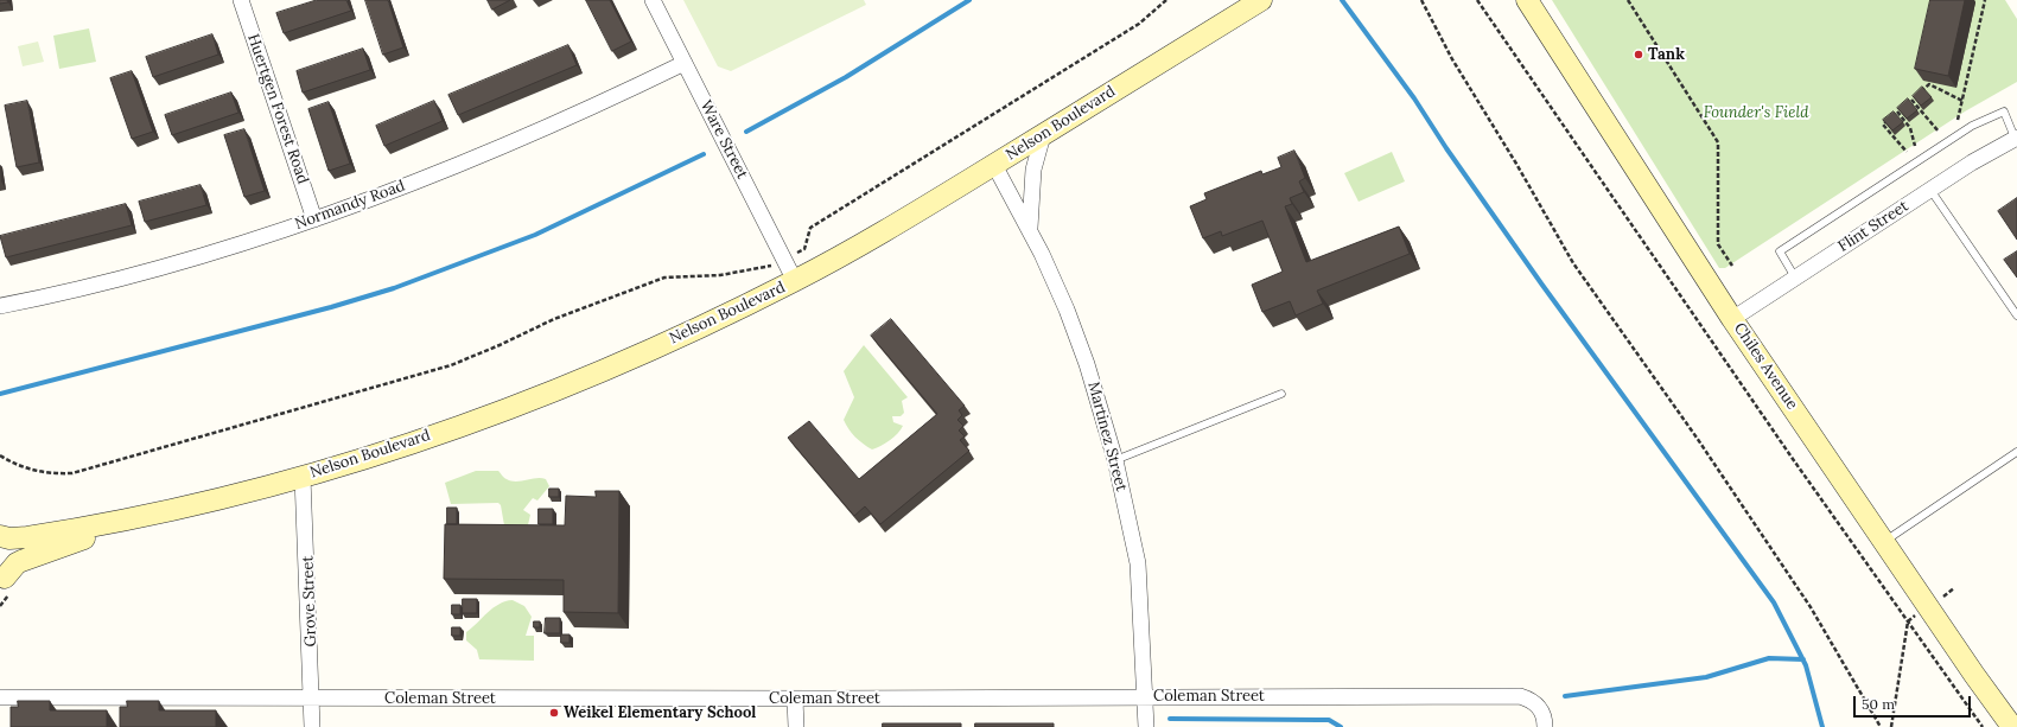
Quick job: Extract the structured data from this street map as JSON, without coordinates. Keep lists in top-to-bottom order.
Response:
{
  "streets": {
    "street": [
      "Huertgen Forest Road",
      "Nelson Boulevard",
      "Ware Street",
      "Normandy Road",
      "Flint Street",
      "Chiles Avenue",
      "Martinez Street",
      "Grove Street",
      "Coleman Street"
    ]
  },
  "crossings": [
    ["Huertgen Forest Road", "Normandy Road"],
    ["Nelson Boulevard", "Ware Street"],
    ["Nelson Boulevard", "Martinez Street"],
    ["Nelson Boulevard", "Grove Street"],
    ["Ware Street", "Normandy Road"],
    ["Flint Street", "Chiles Avenue"],
    ["Martinez Street", "Coleman Street"],
    ["Grove Street", "Coleman Street"]
  ],
  "parks": ["Founder's Field"],
  "places": ["Tank", "Weikel Elementary School"],
  "scale_bar": "50 m"
}
